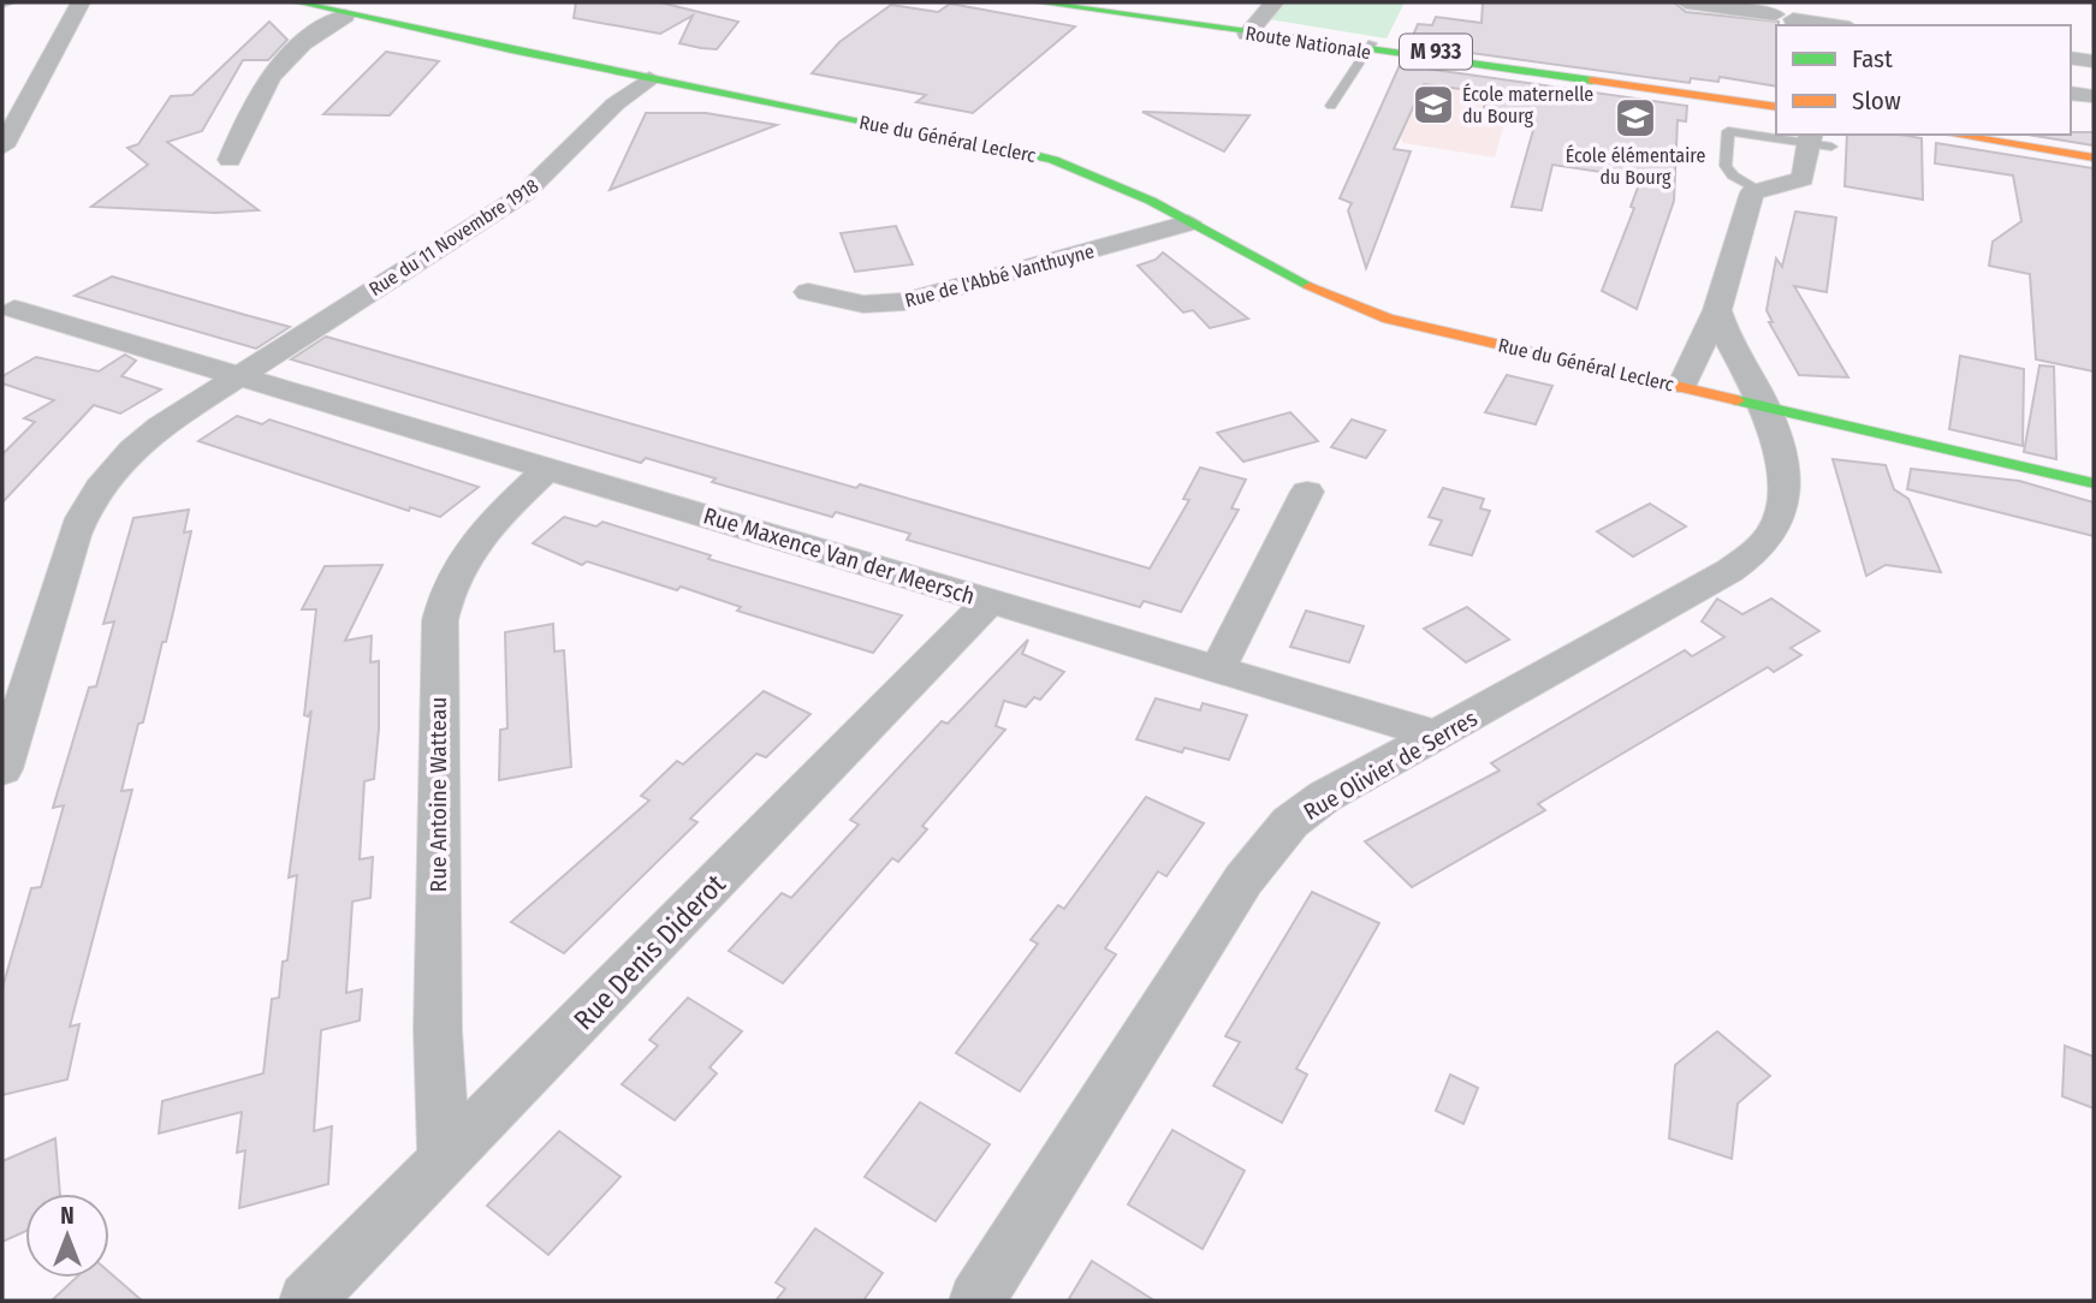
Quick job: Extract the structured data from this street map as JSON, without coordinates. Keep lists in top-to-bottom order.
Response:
{
  "streets": {
    "street": [
      "Route Nationale",
      "M 933",
      "Rue du Général Leclerc",
      "Rue du 11 Novembre 1918",
      "Rue de l'Abbé Vanthuyne",
      "Rue Maxence Van der Meersch",
      "Rue Olivier de Serres",
      "Rue Antoine Watteau",
      "Rue Denis Diderot"
    ]
  },
  "crossings": [
    ["Rue du Général Leclerc", "Rue du 11 Novembre 1918"],
    ["Rue du Général Leclerc", "Rue de l'Abbé Vanthuyne"],
    ["Rue du Général Leclerc", "Rue Olivier de Serres"],
    ["Rue du 11 Novembre 1918", "Rue Maxence Van der Meersch"],
    ["Rue Maxence Van der Meersch", "Rue Olivier de Serres"],
    ["Rue Maxence Van der Meersch", "Rue Antoine Watteau"],
    ["Rue Maxence Van der Meersch", "Rue Denis Diderot"],
    ["Rue Antoine Watteau", "Rue Denis Diderot"]
  ],
  "places": {
    "school or university": ["École maternelle du Bourg", "École élémentaire du Bourg"]
  },
  "legend": ["Fast", "Slow"],
  "north": "top"
}
